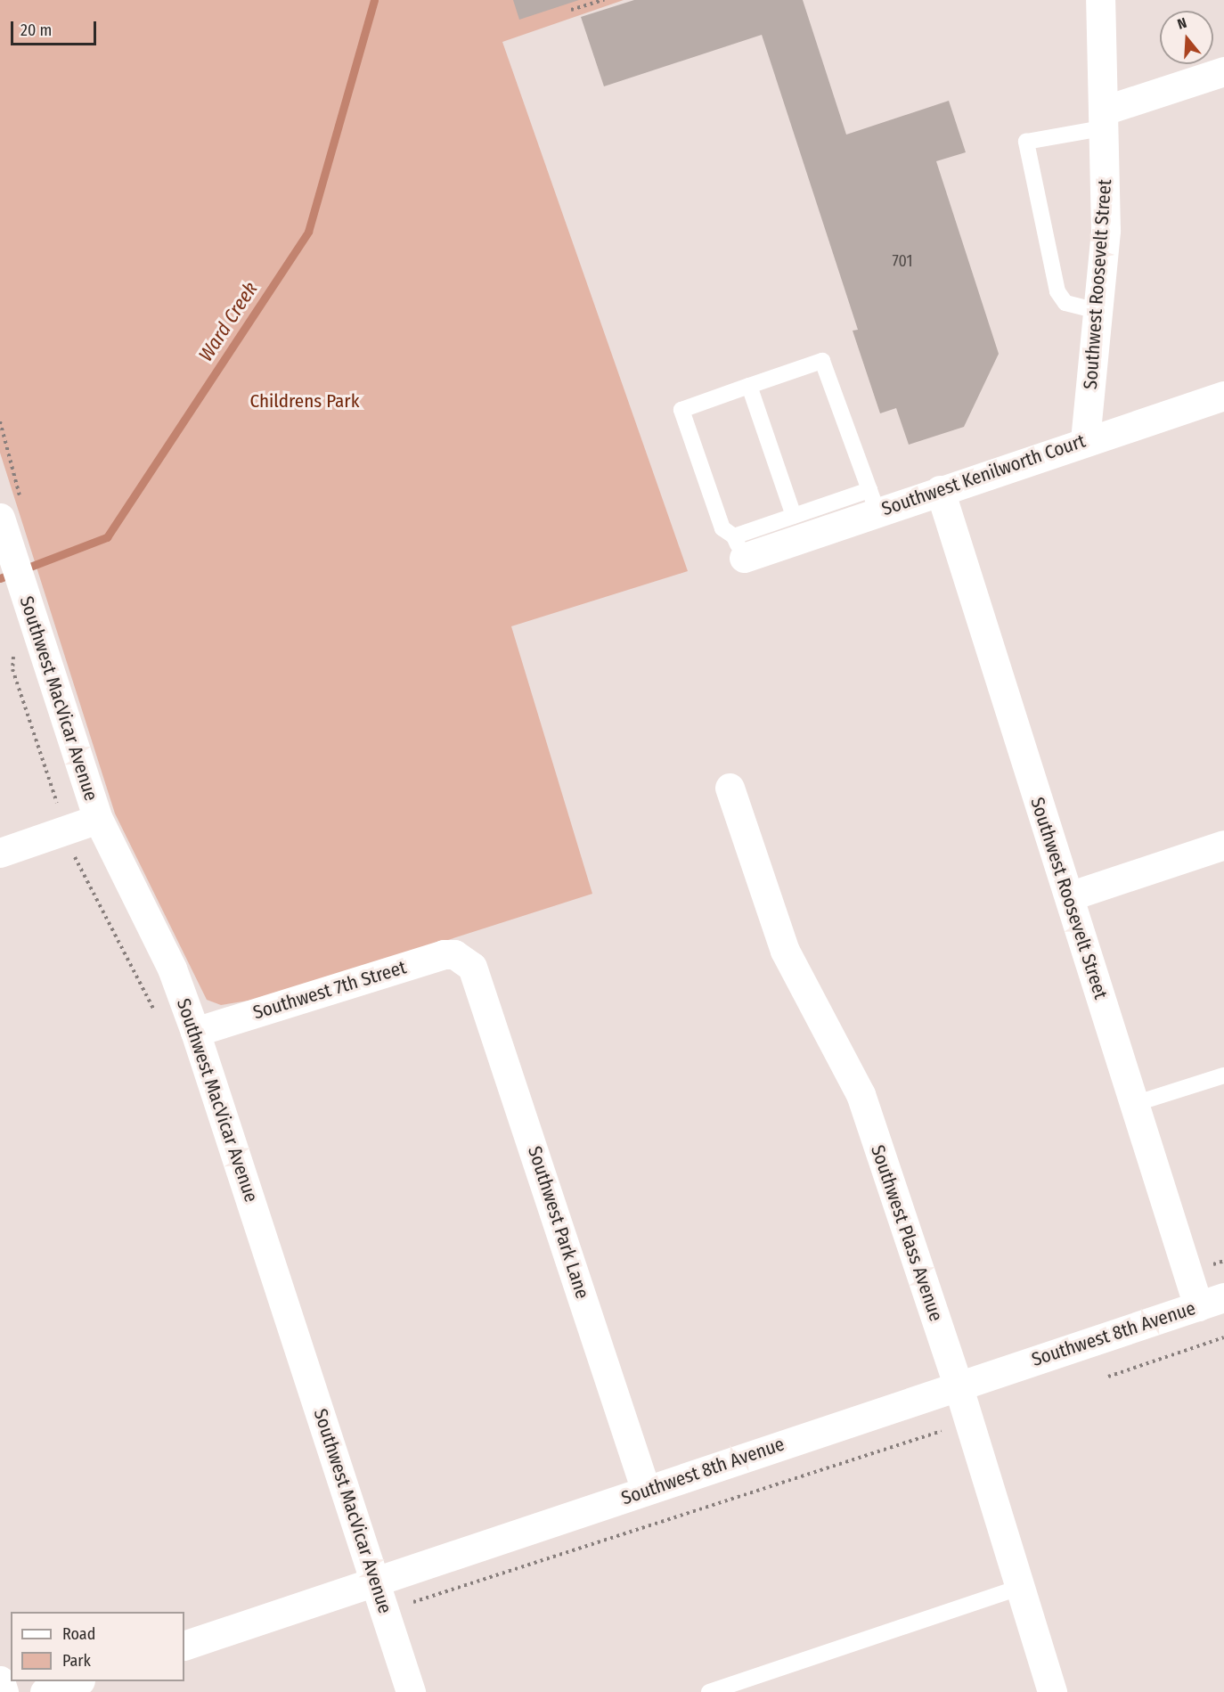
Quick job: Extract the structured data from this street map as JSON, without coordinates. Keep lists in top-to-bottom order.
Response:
{
  "streets": {
    "street": [
      "Southwest Roosevelt Street",
      "Southwest Kenilworth Court",
      "Southwest MacVicar Avenue",
      "Southwest 7th Street",
      "Southwest Park Lane",
      "Southwest Plass Avenue",
      "Southwest 8th Avenue"
    ]
  },
  "crossings": [
    ["Southwest Roosevelt Street", "Southwest Kenilworth Court"],
    ["Southwest Roosevelt Street", "Southwest 8th Avenue"],
    ["Southwest MacVicar Avenue", "Southwest 7th Street"],
    ["Southwest MacVicar Avenue", "Southwest 8th Avenue"],
    ["Southwest 7th Street", "Southwest Park Lane"],
    ["Southwest Park Lane", "Southwest 8th Avenue"],
    ["Southwest Plass Avenue", "Southwest 8th Avenue"]
  ],
  "water": ["Ward Creek"],
  "parks": ["Childrens Park"],
  "house_numbers": ["701"],
  "legend": ["Road", "Park"],
  "scale_bar": "20 m",
  "north": "top"
}
